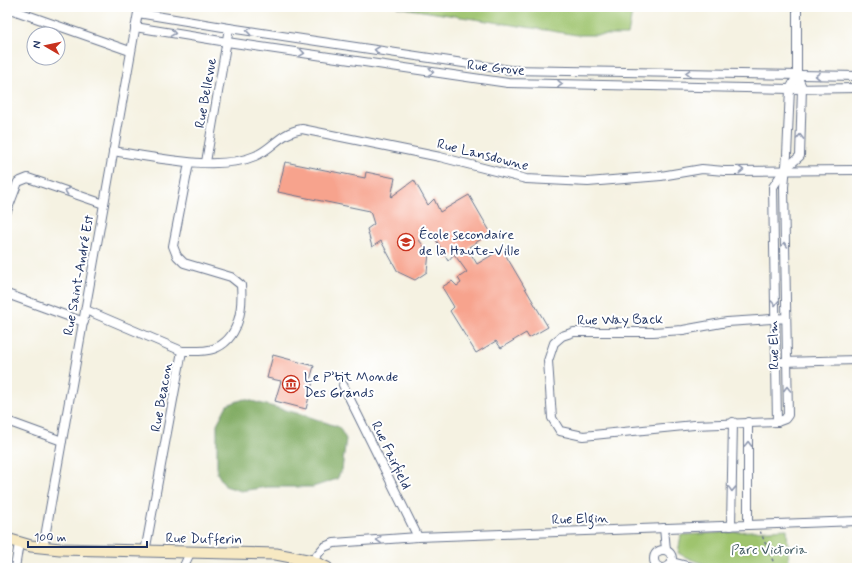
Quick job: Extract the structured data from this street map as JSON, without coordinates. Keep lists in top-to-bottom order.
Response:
{
  "streets": {
    "main road": ["Rue Dufferin"],
    "street": [
      "Rue Grove",
      "Rue Bellevue",
      "Rue Lansdowne",
      "Rue Saint-André Est",
      "Rue Way Back",
      "Rue Elm",
      "Rue Beacon",
      "Rue Fairfield",
      "Rue Elgin"
    ]
  },
  "crossings": [
    ["Rue Grove", "Rue Bellevue"],
    ["Rue Grove", "Rue Saint-André Est"],
    ["Rue Grove", "Rue Elm"],
    ["Rue Bellevue", "Rue Lansdowne"],
    ["Rue Lansdowne", "Rue Saint-André Est"],
    ["Rue Lansdowne", "Rue Elm"],
    ["Rue Saint-André Est", "Rue Beacon"],
    ["Rue Saint-André Est", "Rue Dufferin"],
    ["Rue Way Back", "Rue Elm"],
    ["Rue Beacon", "Rue Dufferin"],
    ["Rue Fairfield", "Rue Elgin"],
    ["Rue Elgin", "Rue Dufferin"]
  ],
  "one_way": ["Rue Lansdowne"],
  "parks": ["Parc Victoria"],
  "places": {
    "school or university": ["École secondaire de la Haute-Ville"],
    "museum": ["Le P’tit Monde Des Grands"]
  },
  "scale_bar": "100 m",
  "north": "left"
}
